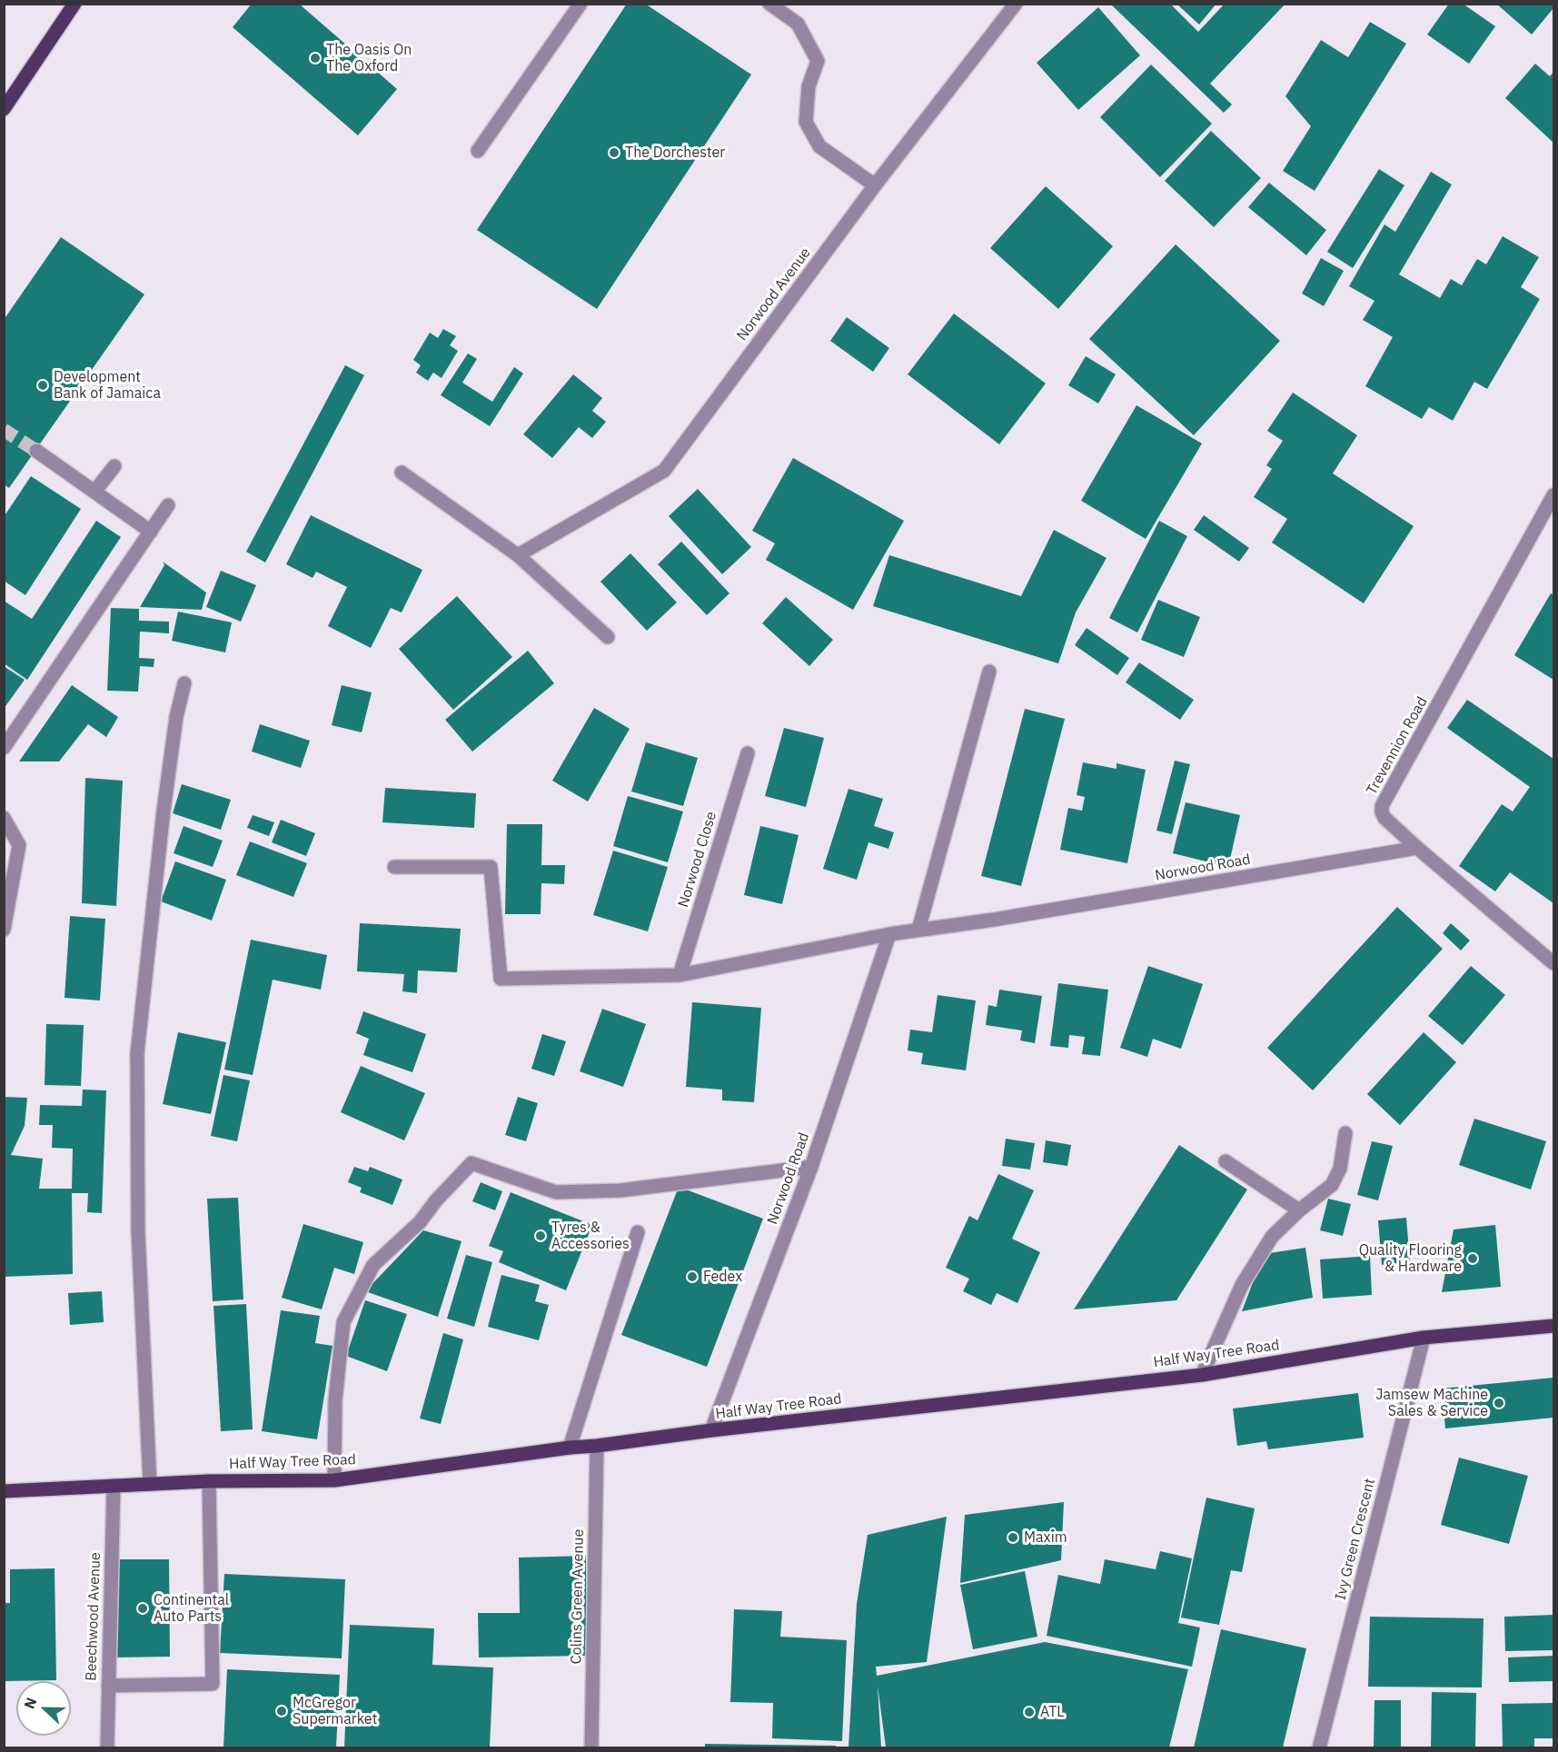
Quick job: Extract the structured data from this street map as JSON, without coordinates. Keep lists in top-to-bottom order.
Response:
{
  "streets": {
    "main road": ["Half Way Tree Road"],
    "street": [
      "Norwood Avenue",
      "Trevennion Road",
      "Norwood Close",
      "Norwood Road",
      "Ivy Green Crescent",
      "Colins Green Avenue",
      "Beechwood Avenue"
    ]
  },
  "crossings": [
    ["Trevennion Road", "Norwood Road"],
    ["Norwood Close", "Norwood Road"],
    ["Norwood Road", "Half Way Tree Road"],
    ["Half Way Tree Road", "Ivy Green Crescent"],
    ["Half Way Tree Road", "Colins Green Avenue"],
    ["Half Way Tree Road", "Beechwood Avenue"]
  ],
  "places": [
    "The Oasis On The Oxford",
    "The Dorchester",
    "Development Bank of Jamaica",
    "Tyres & Accessories",
    "Quality Flooring & Hardware",
    "Fedex",
    "Jamsew Machine Sales & Service",
    "Maxim",
    "Continental Auto Parts",
    "McGregor Supermarket",
    "ATL"
  ],
  "north": "left"
}
